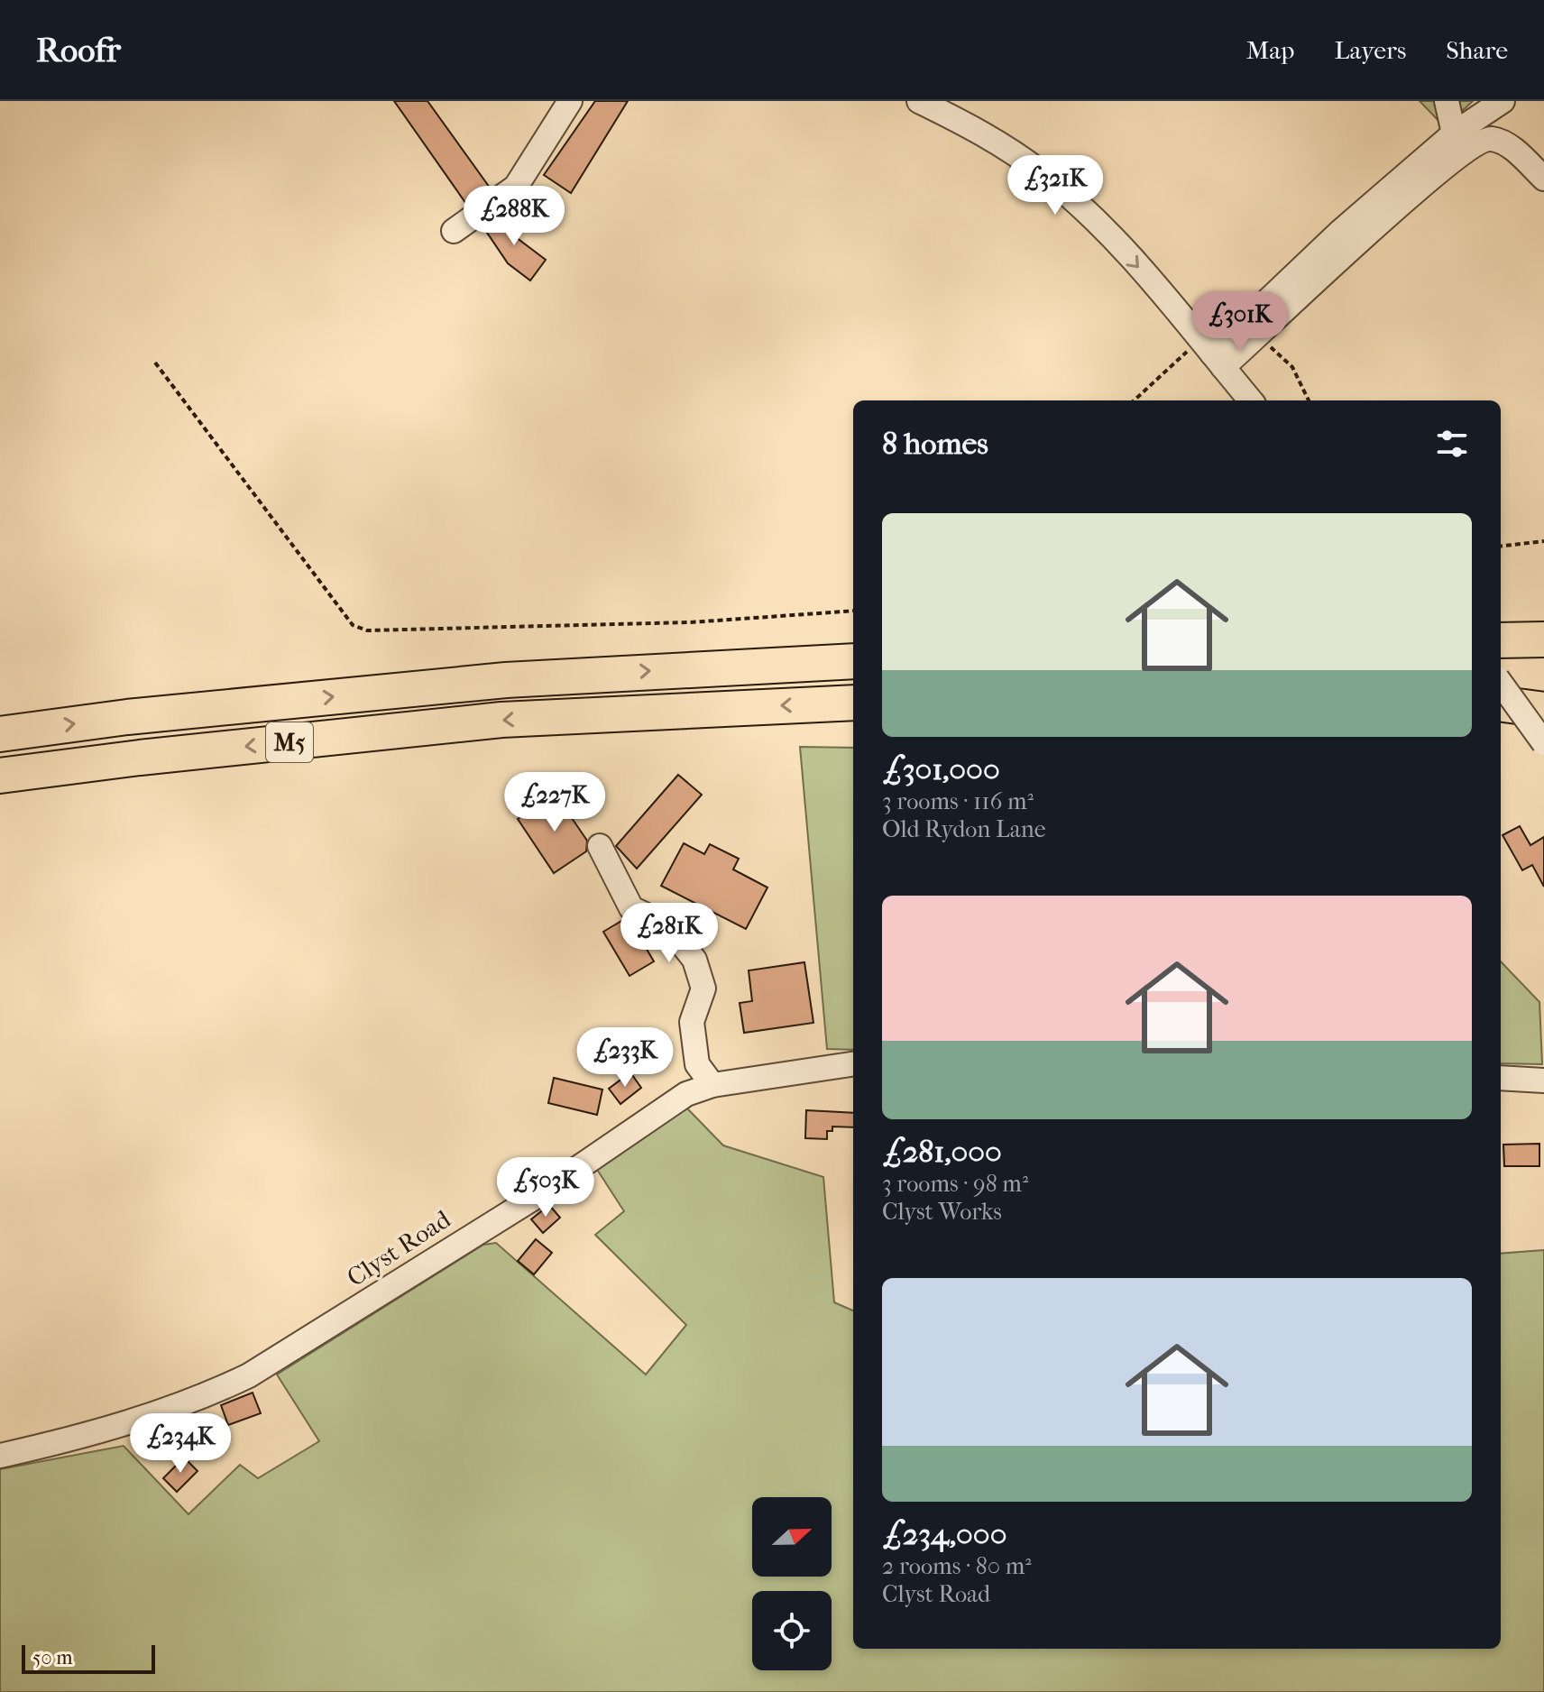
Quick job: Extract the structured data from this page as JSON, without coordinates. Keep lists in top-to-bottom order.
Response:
{
  "streets": {
    "highway": ["M5"],
    "street": ["Clyst Road"]
  },
  "scale_bar": "50 m",
  "north": "right",
  "page": {
    "header": "Roofr",
    "nav": ["Map", "Layers", "Share"],
    "price": [
      "£321K",
      "£288K",
      "£301K",
      "£227K",
      "£281K",
      "£233K",
      "£503K",
      "£234K"
    ],
    "heading": "8 homes",
    "list": [
      {
        "name": "£301,000",
        "note": "3 rooms · 116 m² · Old Rydon Lane"
      },
      {
        "name": "£281,000",
        "note": "3 rooms · 98 m² · Clyst Works"
      },
      {
        "name": "£234,000",
        "note": "2 rooms · 80 m² · Clyst Road"
      }
    ],
    "scale": "50 m"
  }
}
